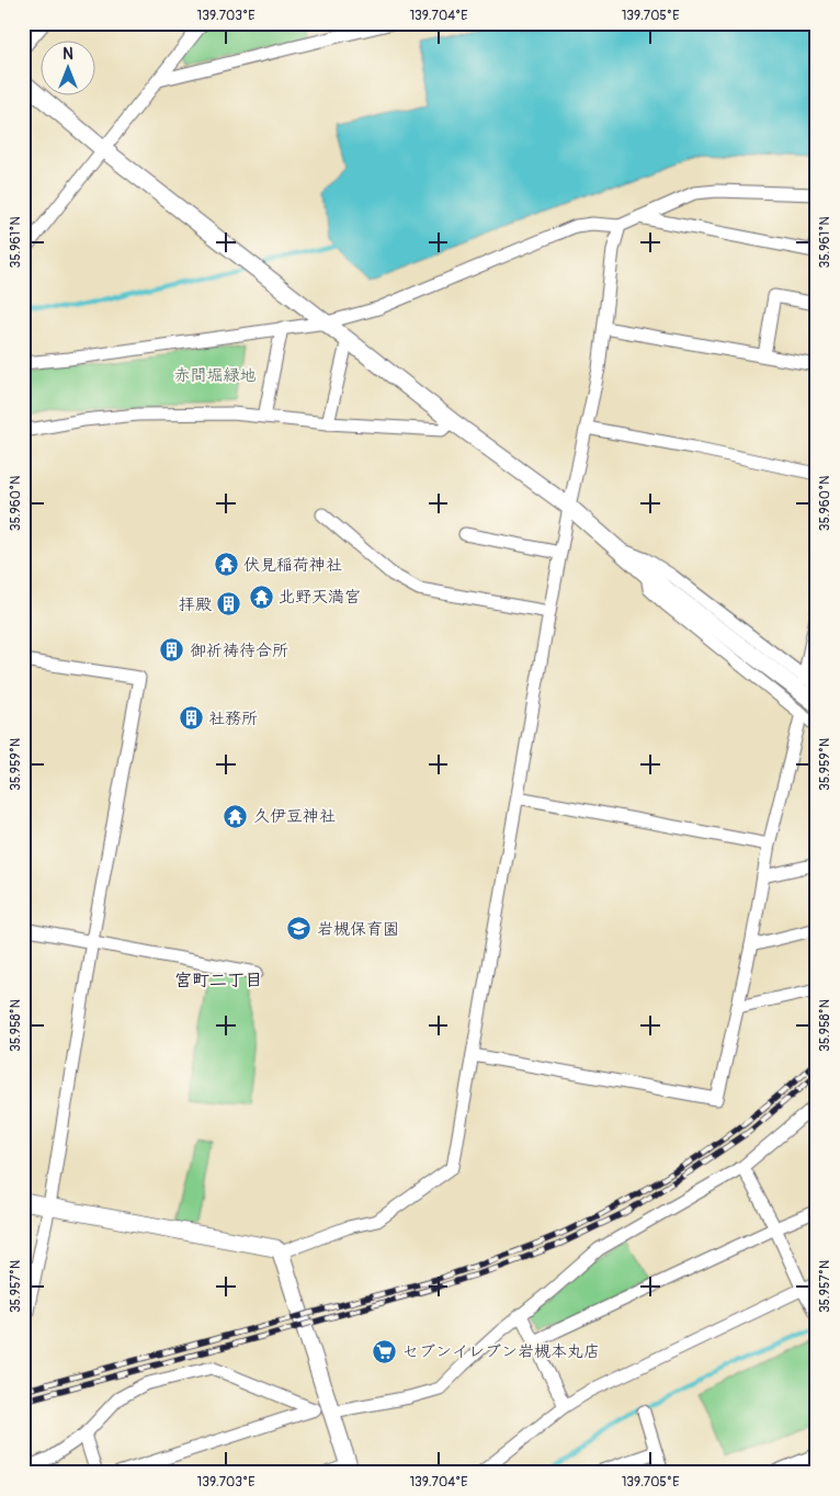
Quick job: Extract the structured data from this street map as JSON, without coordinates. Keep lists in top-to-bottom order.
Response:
{
  "districts": ["宮町二丁目"],
  "parks": ["赤間堀緑地"],
  "places": {
    "temple": ["伏見稲荷神社", "北野天満宮", "久伊豆神社"],
    "building": ["拝殿", "御祈祷待合所", "社務所"],
    "school or university": ["岩槻保育園"],
    "supermarket": ["セブンイレブン岩槻本丸店"]
  },
  "north": "top",
  "coordinates": [
    "139.703°E",
    "139.704°E",
    "139.705°E",
    "35.961°N",
    "35.960°N",
    "35.959°N",
    "35.958°N",
    "35.957°N"
  ]
}
